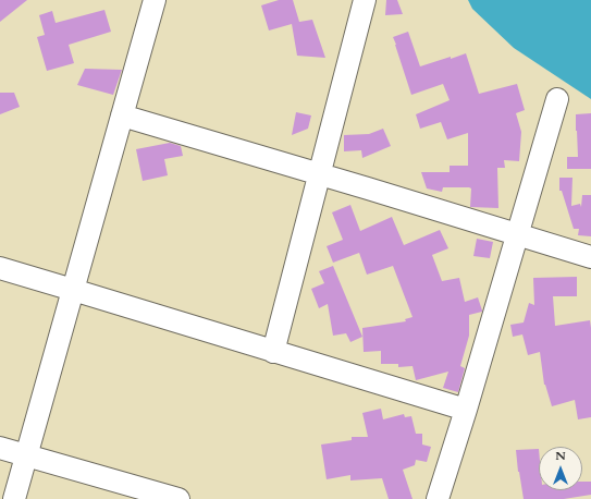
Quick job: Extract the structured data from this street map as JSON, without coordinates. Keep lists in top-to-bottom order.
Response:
{
  "north": "top"
}
